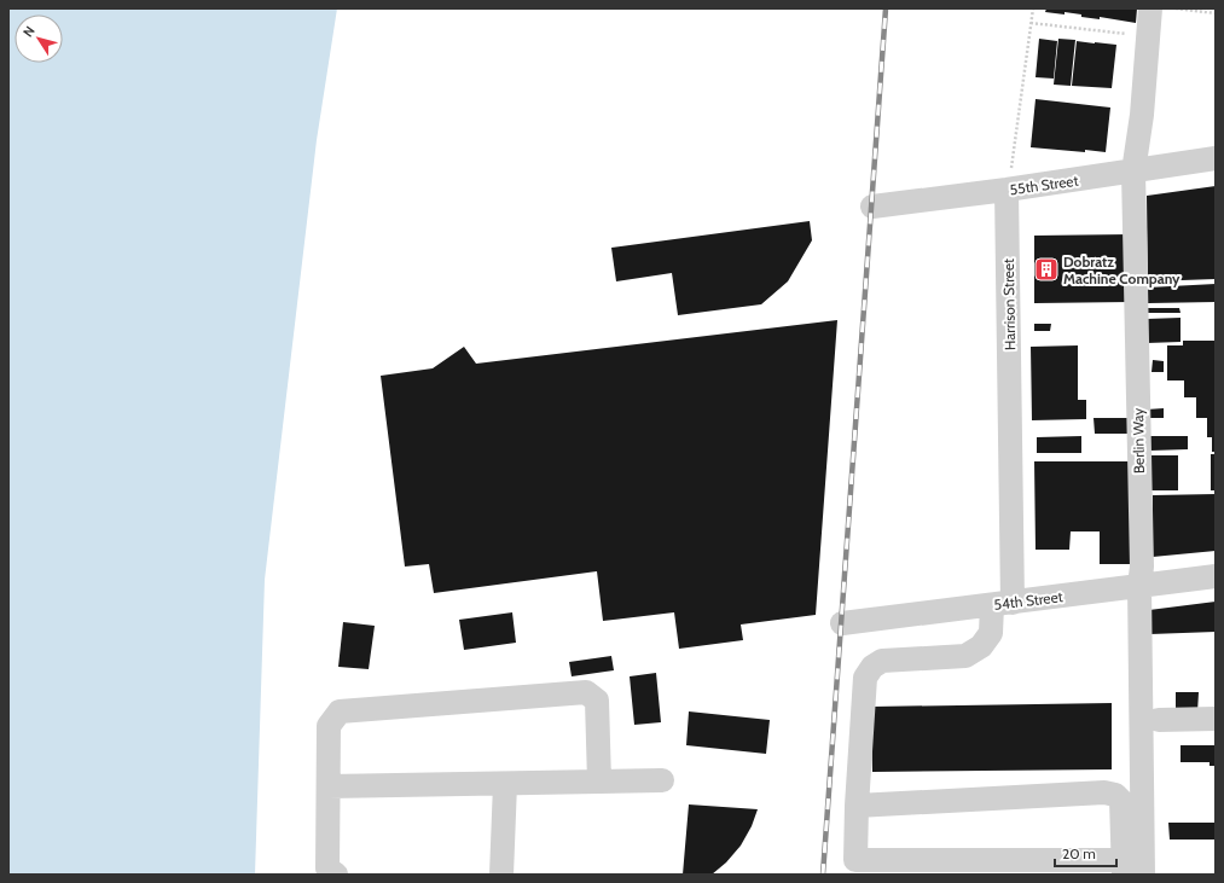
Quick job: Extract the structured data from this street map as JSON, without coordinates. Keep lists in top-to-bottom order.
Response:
{
  "streets": {
    "street": [
      "55th Street",
      "Harrison Street",
      "Berlin Way",
      "54th Street"
    ]
  },
  "crossings": [
    ["55th Street", "Harrison Street"],
    ["55th Street", "Berlin Way"],
    ["Harrison Street", "54th Street"],
    ["Berlin Way", "54th Street"]
  ],
  "places": {
    "building": ["Dobratz Machine Company"]
  },
  "scale_bar": "20 m",
  "north": "top left"
}
